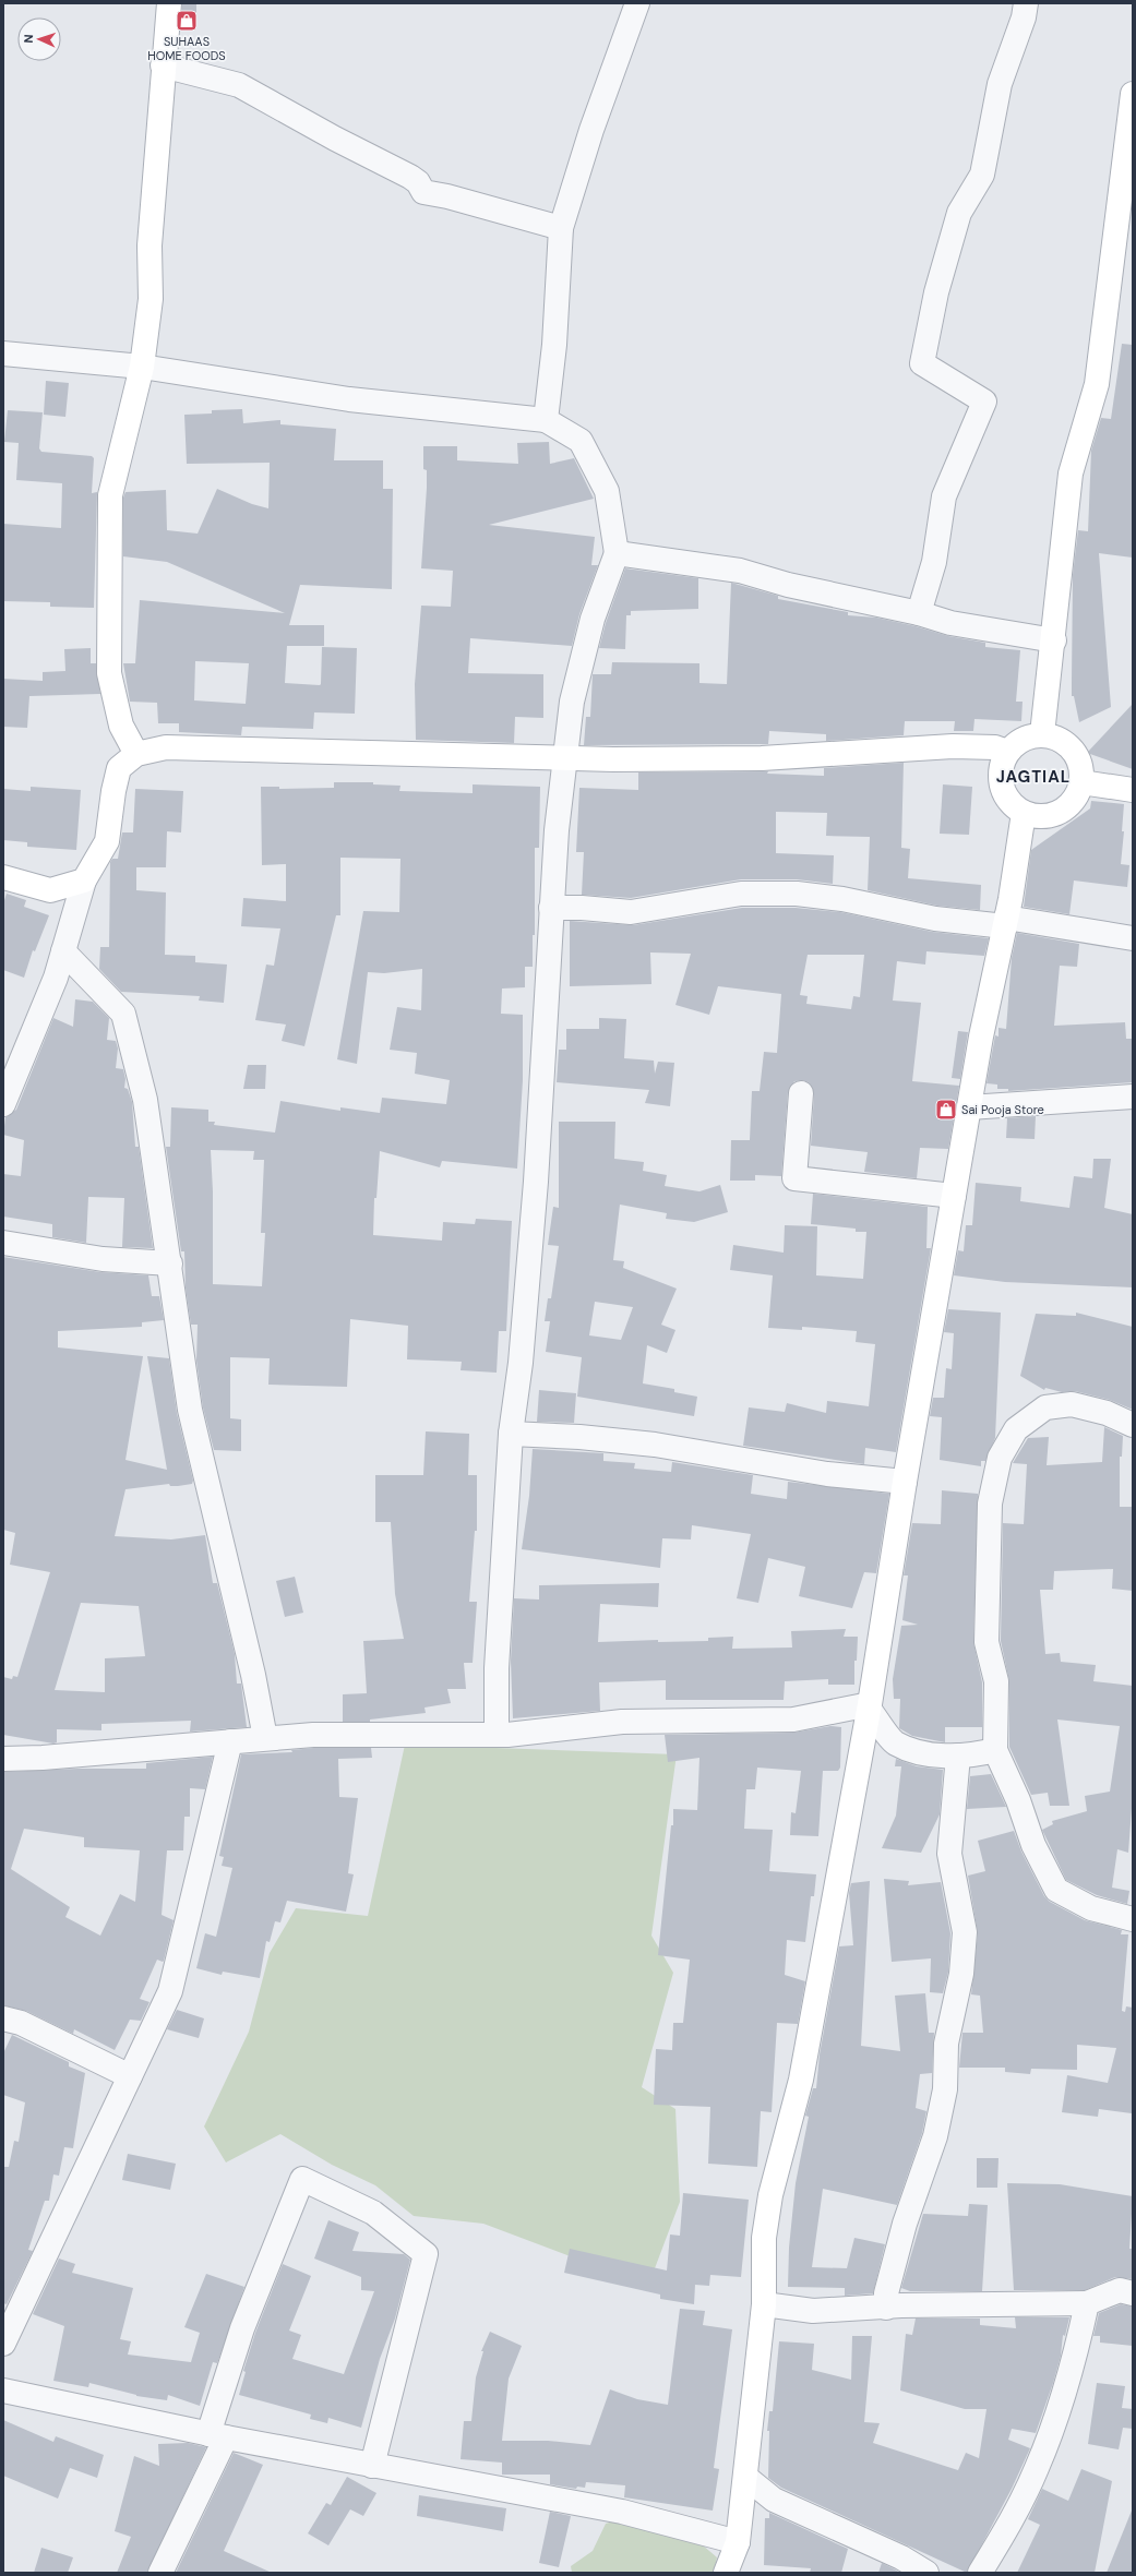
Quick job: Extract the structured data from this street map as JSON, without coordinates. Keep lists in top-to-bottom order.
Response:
{
  "districts": ["JAGTIAL"],
  "places": {
    "shop": ["SUHAAS HOME FOODS", "Sai Pooja Store"]
  },
  "north": "left"
}
